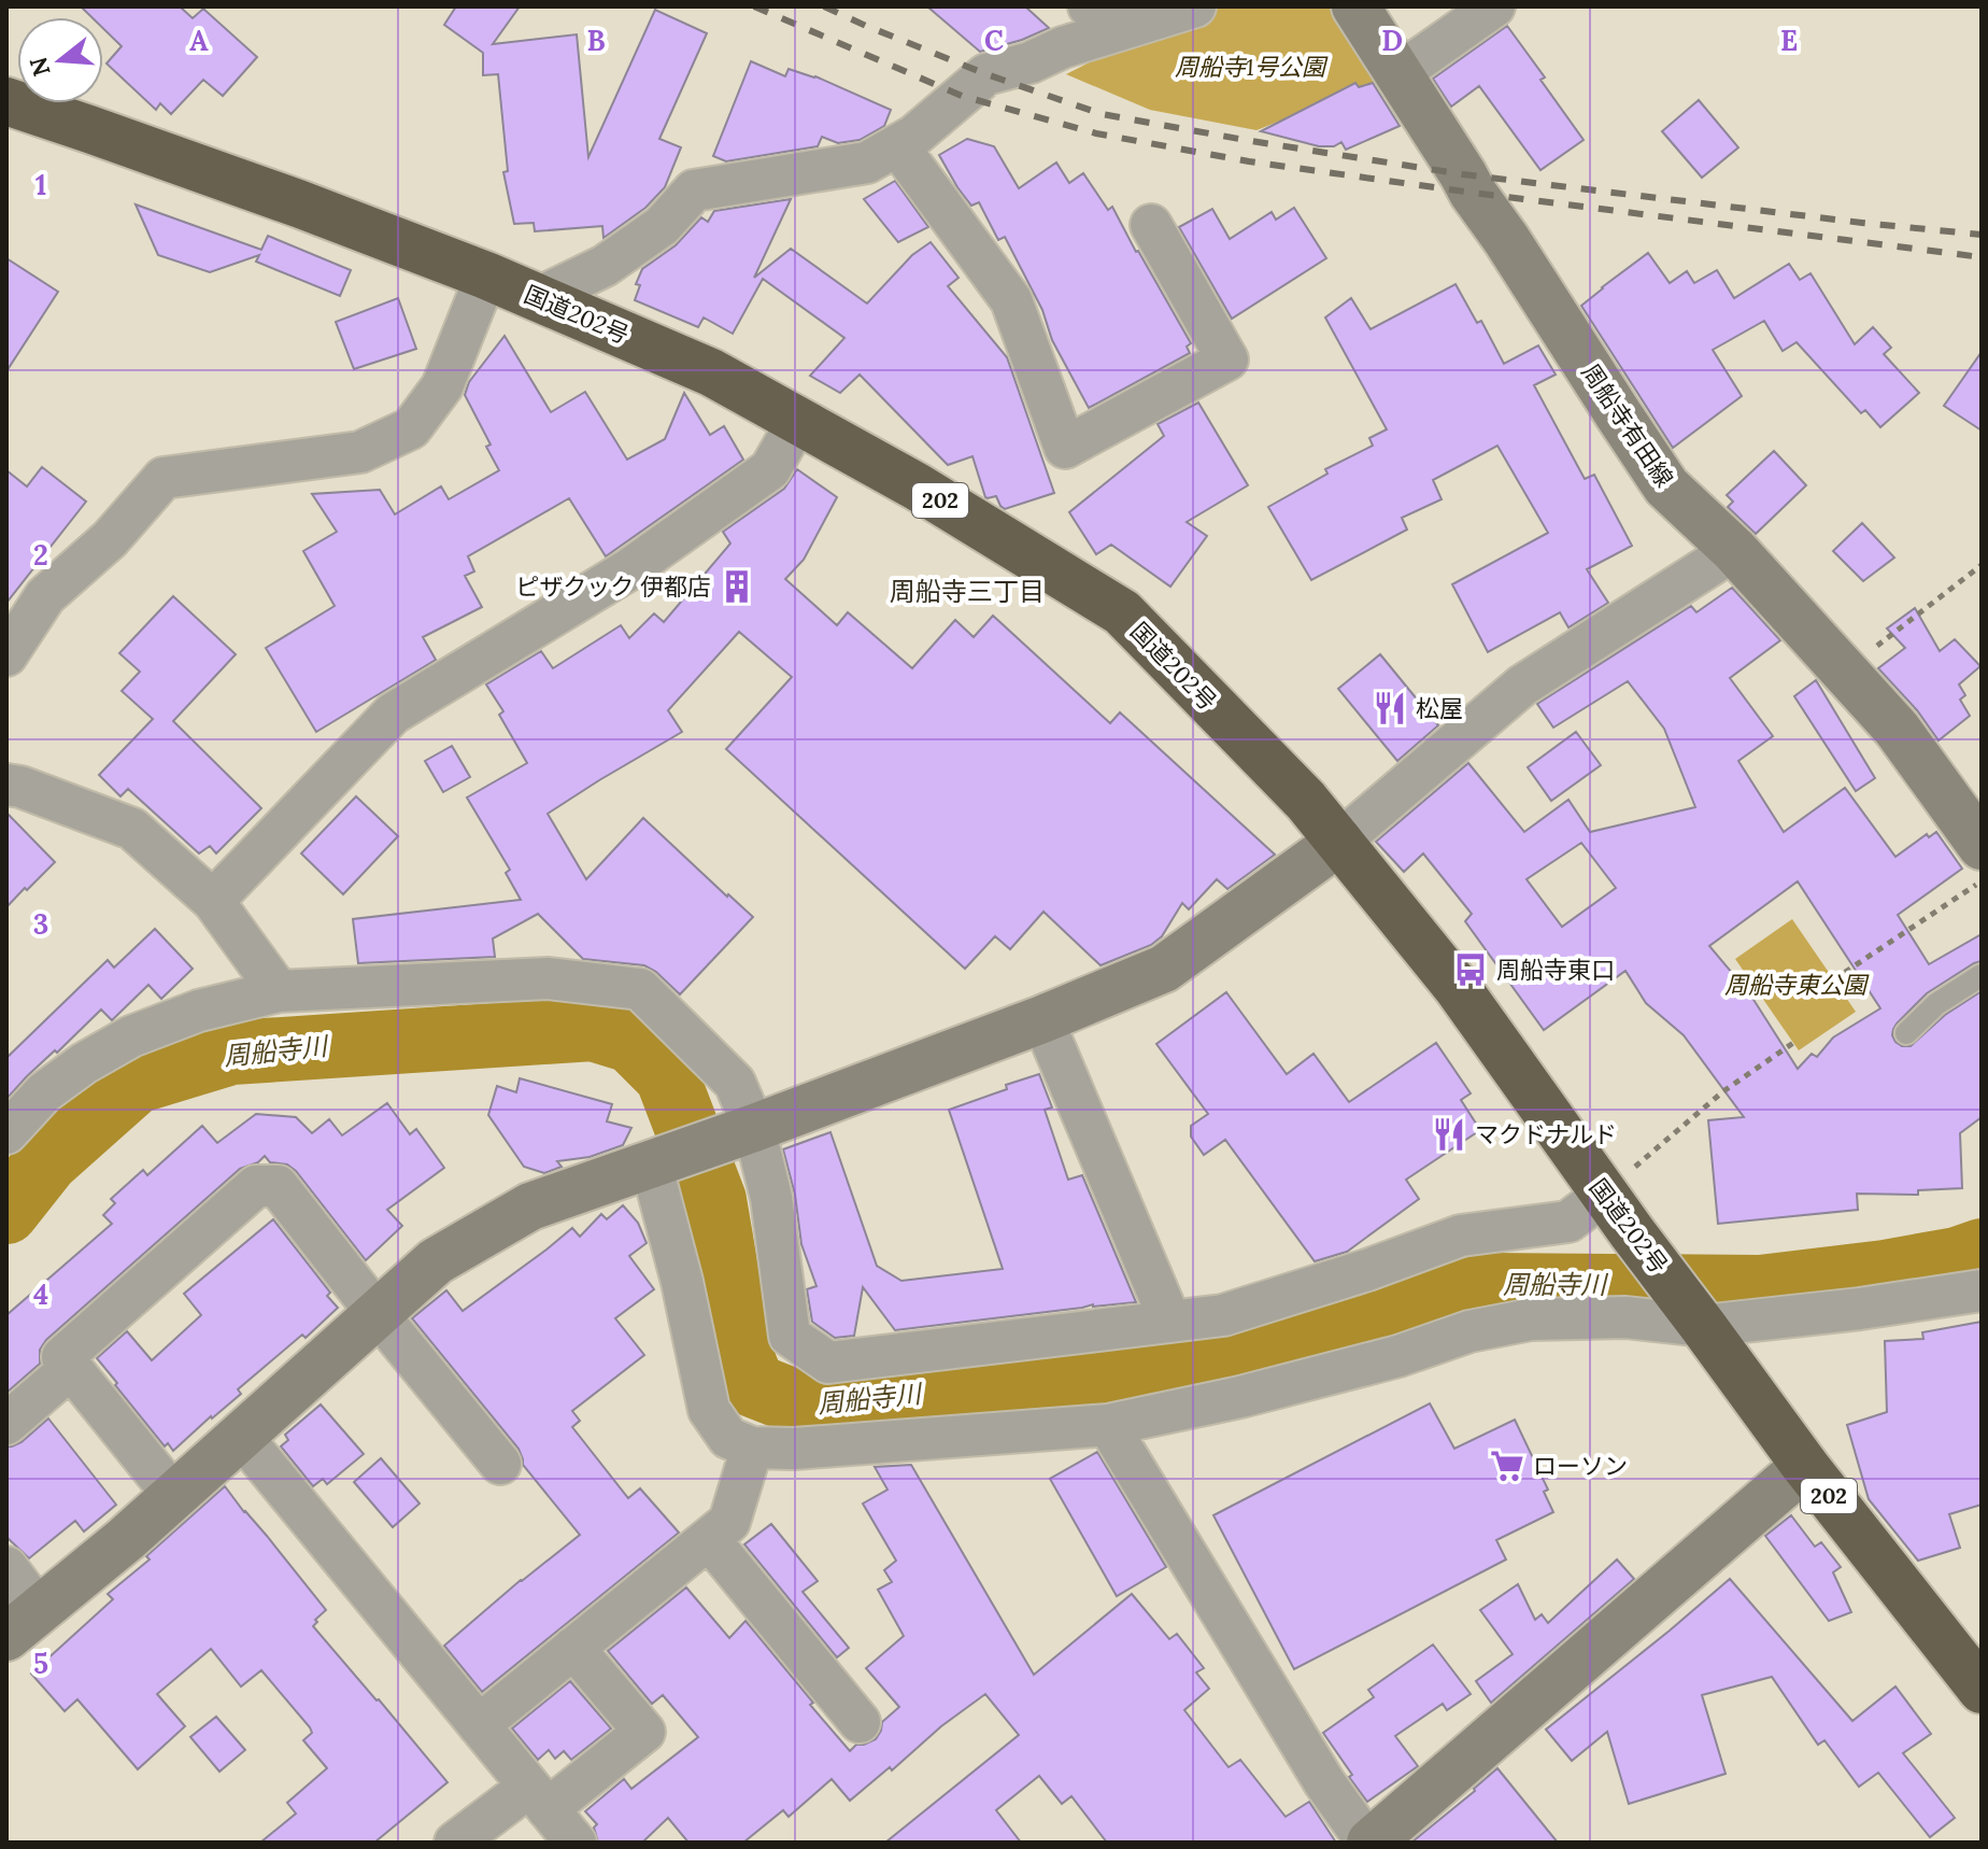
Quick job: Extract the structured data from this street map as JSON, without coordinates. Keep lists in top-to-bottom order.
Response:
{
  "streets": {
    "highway": ["国道202号", "202"],
    "street": ["周船寺有田線"]
  },
  "districts": ["周船寺三丁目"],
  "water": ["周船寺川"],
  "parks": ["周船寺1号公園", "周船寺東公園"],
  "places": {
    "building": ["ピザクック 伊都店"],
    "restaurant": ["松屋", "マクドナルド"],
    "bus stop": ["周船寺東口"],
    "supermarket": ["ローソン"]
  },
  "north": "left",
  "grid": {
    "columns": [
      "A",
      "B",
      "C",
      "D",
      "E"
    ],
    "rows": [
      "1",
      "2",
      "3",
      "4",
      "5"
    ]
  }
}
